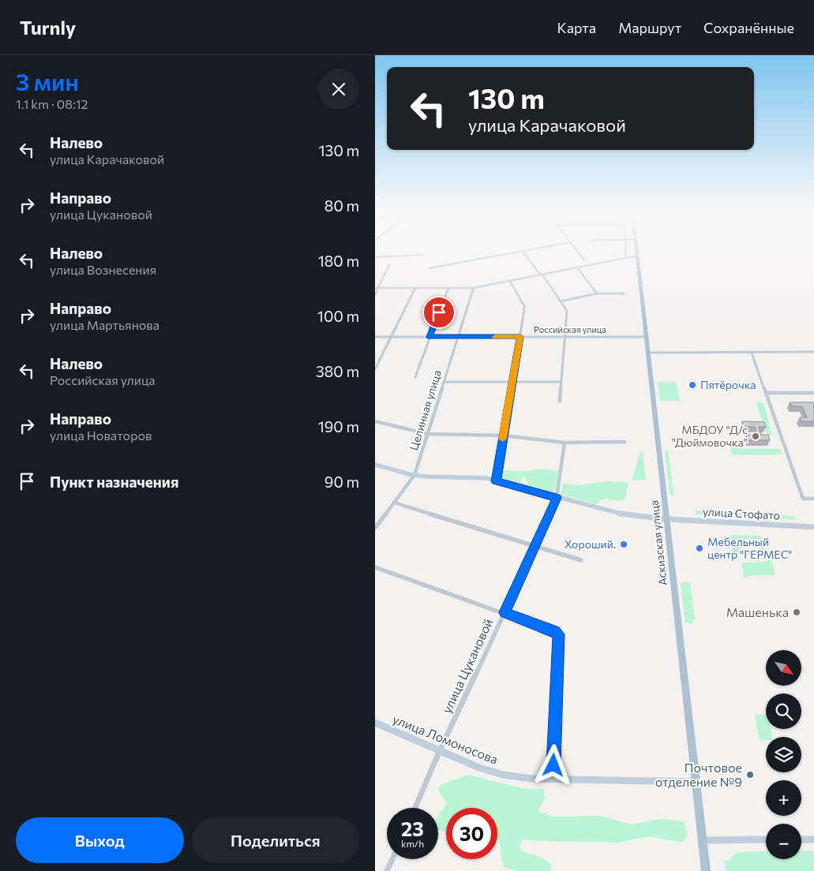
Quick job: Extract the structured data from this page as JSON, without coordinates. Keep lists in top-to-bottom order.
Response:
{
  "streets": {
    "main road": ["Аскизская улица"],
    "street": [
      "Российская улица",
      "Целинная улица",
      "улица Стофато",
      "улица Цукановой",
      "улица Ломоносова"
    ]
  },
  "crossings": [
    ["Российская улица", "Целинная улица"],
    ["Российская улица", "Аскизская улица"],
    ["Целинная улица", "улица Стофато"],
    ["улица Стофато", "Аскизская улица"],
    ["улица Стофато", "улица Цукановой"],
    ["Аскизская улица", "улица Ломоносова"],
    ["улица Цукановой", "улица Ломоносова"]
  ],
  "places": [
    "Пятёрочка",
    "МБДОУ \"Д/с \"Дюймовочка\"",
    "Хороший.",
    "Мебельный центр \"ГЕРМЕС\"",
    "Машенька",
    "Почтовое отделение №9"
  ],
  "north": "bottom right",
  "page": {
    "header": "Turnly",
    "nav": ["Карта", "Маршрут", "Сохранённые"],
    "heading": ["3 мин", "1.1 km · 08:12"],
    "turn": ["130 m", "улица Карачаковой"],
    "list": [
      {
        "name": "Налево",
        "note": "улица Карачаковой",
        "value": "130 m"
      },
      {
        "name": "Направо",
        "note": "улица Цукановой",
        "value": "80 m"
      },
      {
        "name": "Налево",
        "note": "улица Вознесения",
        "value": "180 m"
      },
      {
        "name": "Направо",
        "note": "улица Мартьянова",
        "value": "100 m"
      },
      {
        "name": "Налево",
        "note": "Российская улица",
        "value": "380 m"
      },
      {
        "name": "Направо",
        "note": "улица Новаторов",
        "value": "190 m"
      },
      {
        "name": "Пункт назначения",
        "value": "90 m"
      }
    ],
    "map_buttons": ["+", "−"],
    "speed": "23 km/h",
    "limit": "30",
    "buttons": ["Выход", "Поделиться"]
  }
}
